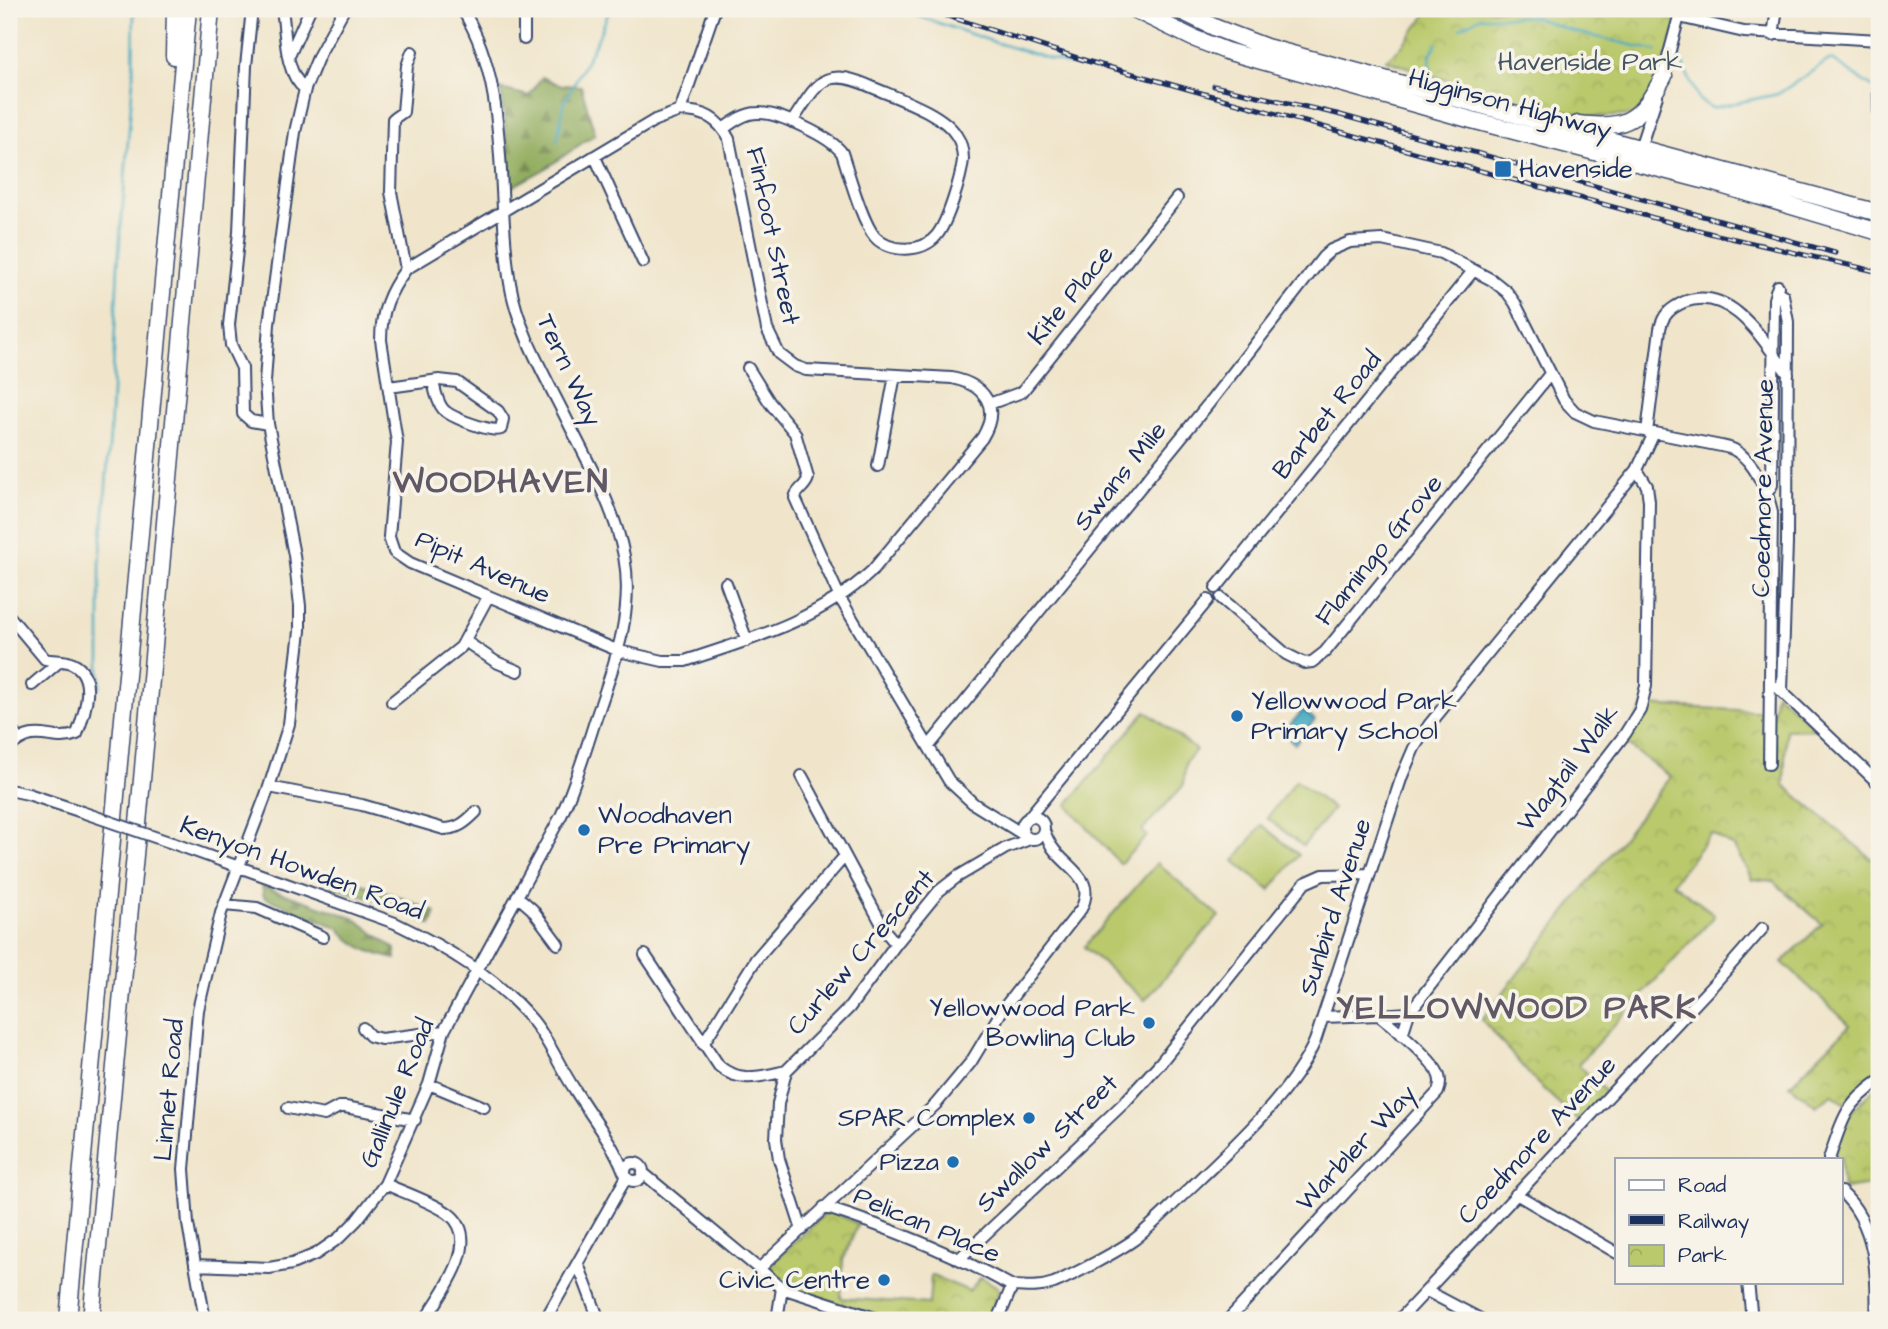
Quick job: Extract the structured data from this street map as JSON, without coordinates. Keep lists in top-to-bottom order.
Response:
{
  "streets": {
    "highway": ["Higginson Highway"],
    "street": [
      "Finfoot Street",
      "Kite Place",
      "Tern Way",
      "Barbet Road",
      "Swans Mile",
      "Coedmore Avenue",
      "Flamingo Grove",
      "Pipit Avenue",
      "Wagtail Walk",
      "Kenyon Howden Road",
      "Sunbird Avenue",
      "Curlew Crescent",
      "Linnet Road",
      "Gallinule Road",
      "Swallow Street",
      "Warbler Way",
      "Pelican Place"
    ]
  },
  "crossings": [
    ["Finfoot Street", "Kite Place"],
    ["Tern Way", "Pipit Avenue"],
    ["Tern Way", "Kenyon Howden Road"],
    ["Tern Way", "Gallinule Road"],
    ["Barbet Road", "Swans Mile"],
    ["Barbet Road", "Flamingo Grove"],
    ["Coedmore Avenue", "Sunbird Avenue"],
    ["Wagtail Walk", "Sunbird Avenue"],
    ["Wagtail Walk", "Warbler Way"],
    ["Kenyon Howden Road", "Linnet Road"],
    ["Kenyon Howden Road", "Gallinule Road"],
    ["Sunbird Avenue", "Swallow Street"],
    ["Sunbird Avenue", "Pelican Place"],
    ["Curlew Crescent", "Pelican Place"],
    ["Linnet Road", "Gallinule Road"],
    ["Swallow Street", "Pelican Place"]
  ],
  "districts": ["WOODHAVEN", "YELLOWWOOD PARK"],
  "parks": ["Havenside Park"],
  "places": {
    "transit": ["Havenside"],
    "other": [
      "Yellowwood Park Primary School",
      "Woodhaven Pre Primary",
      "Yellowwood Park Bowling Club",
      "SPAR Complex",
      "Pizza",
      "Civic Centre"
    ]
  },
  "legend": ["Road", "Railway", "Park"]
}
